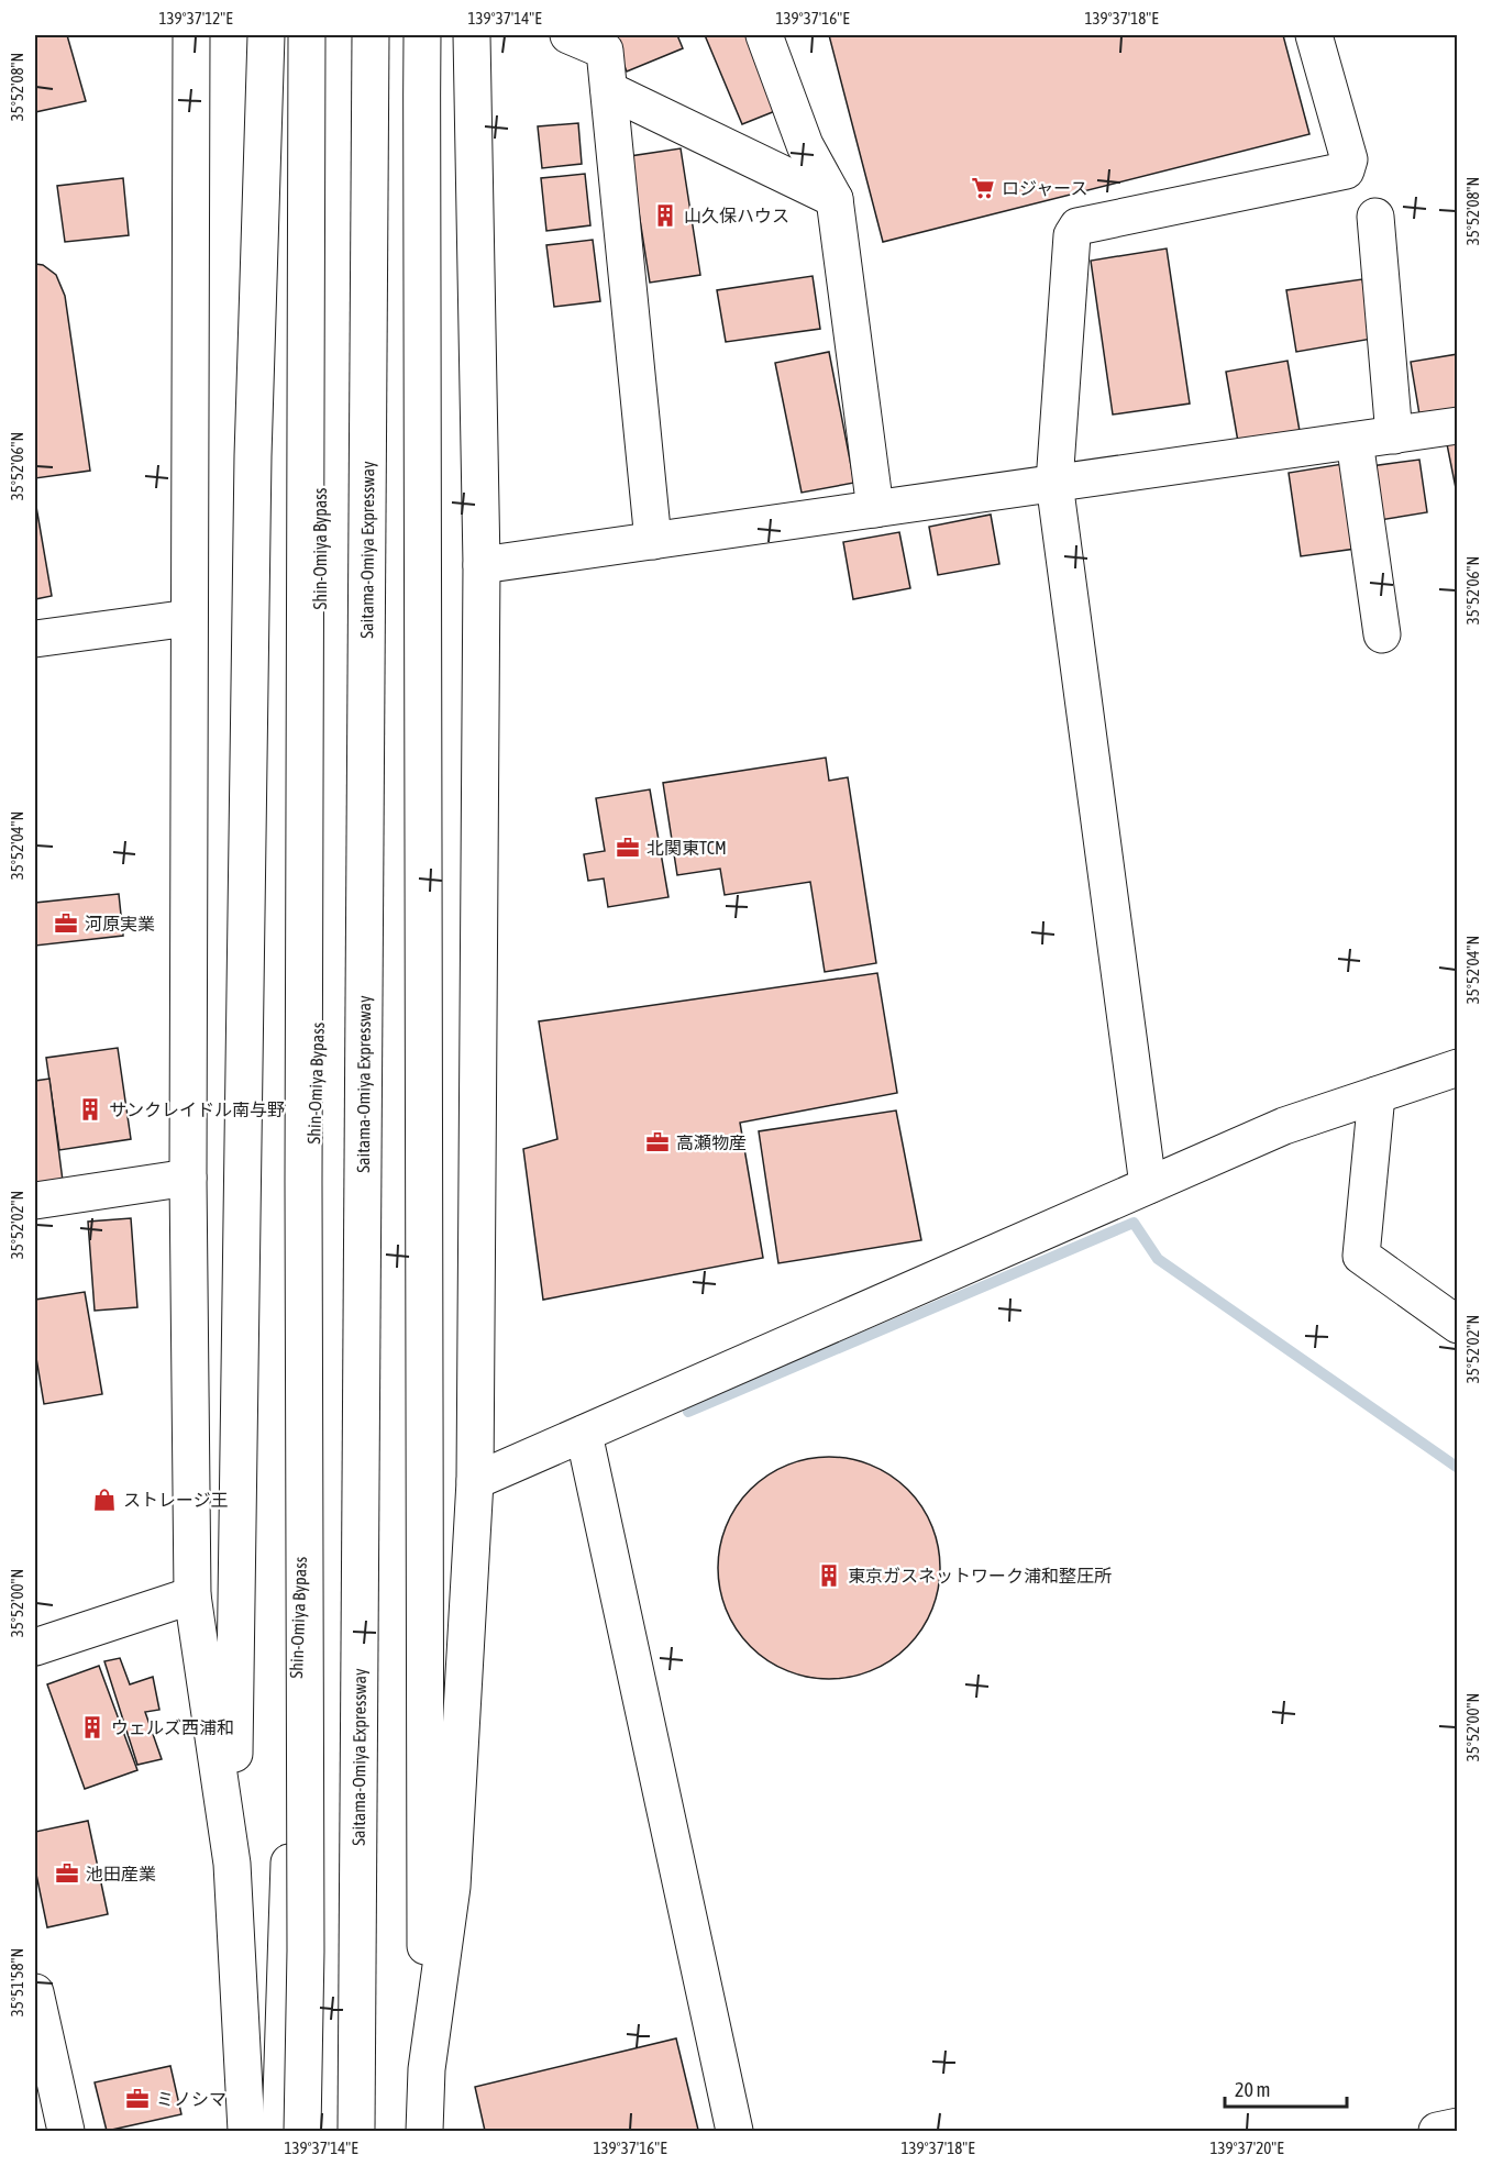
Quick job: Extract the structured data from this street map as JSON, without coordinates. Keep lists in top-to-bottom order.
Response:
{
  "streets": {
    "main road": ["Shin-Omiya Bypass", "Saitama-Omiya Expressway"]
  },
  "places": {
    "supermarket": ["ロジャース"],
    "building": [
      "山久保ハウス",
      "サンクレイドル南与野",
      "東京ガスネットワーク浦和整圧所",
      "ウェルズ西浦和"
    ],
    "office": [
      "北関東TCM",
      "河原実業",
      "高瀬物産",
      "池田産業",
      "ミノシマ"
    ],
    "shop": ["ストレージ王"]
  },
  "scale_bar": "20 m",
  "coordinates": [
    "139°37'12\"E",
    "139°37'14\"E",
    "139°37'16\"E",
    "139°37'18\"E",
    "35°52'08\"N",
    "35°52'06\"N",
    "35°52'04\"N",
    "35°52'02\"N",
    "35°52'00\"N",
    "35°51'58\"N",
    "139°37'20\"E"
  ]
}
